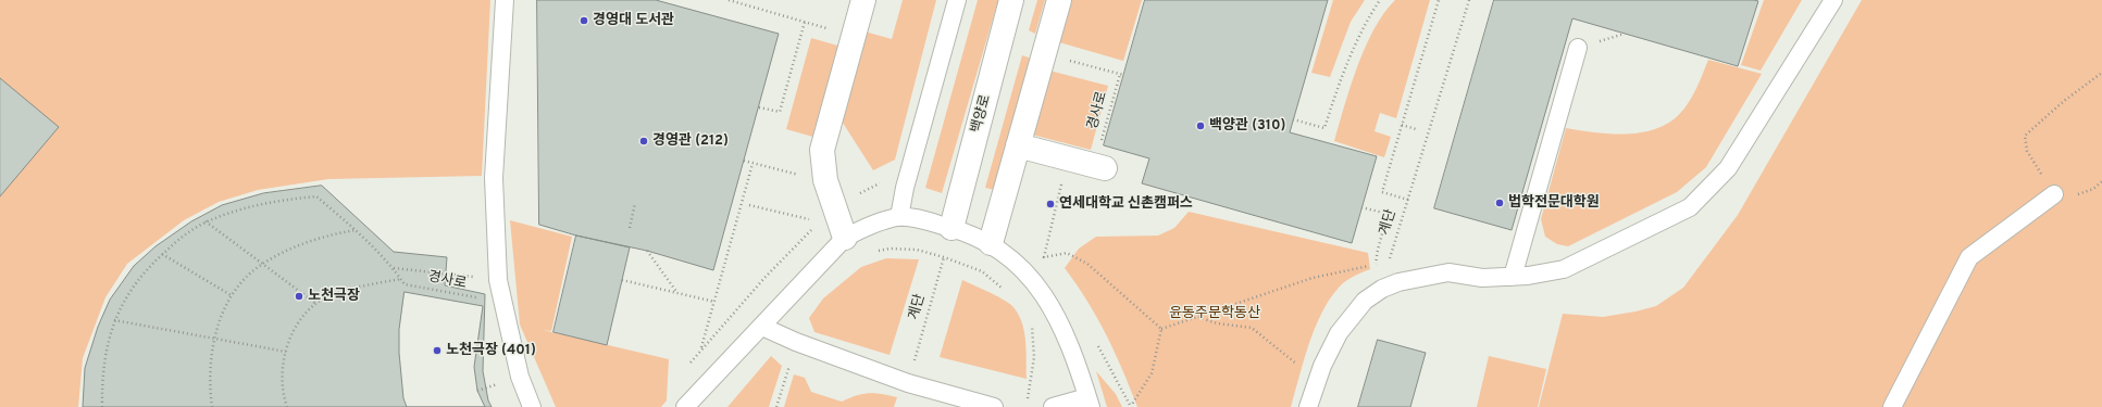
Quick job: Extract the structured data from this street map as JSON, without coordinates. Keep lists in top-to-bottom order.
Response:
{
  "streets": {
    "street": ["백양로"],
    "path": ["경사로", "계단"]
  },
  "parks": ["윤동주문학동산"],
  "places": [
    "경영대 도서관",
    "백양관 (310)",
    "경영관 (212)",
    "법학전문대학원",
    "연세대학교 신촌캠퍼스",
    "노천극장",
    "노천극장 (401)"
  ]
}
